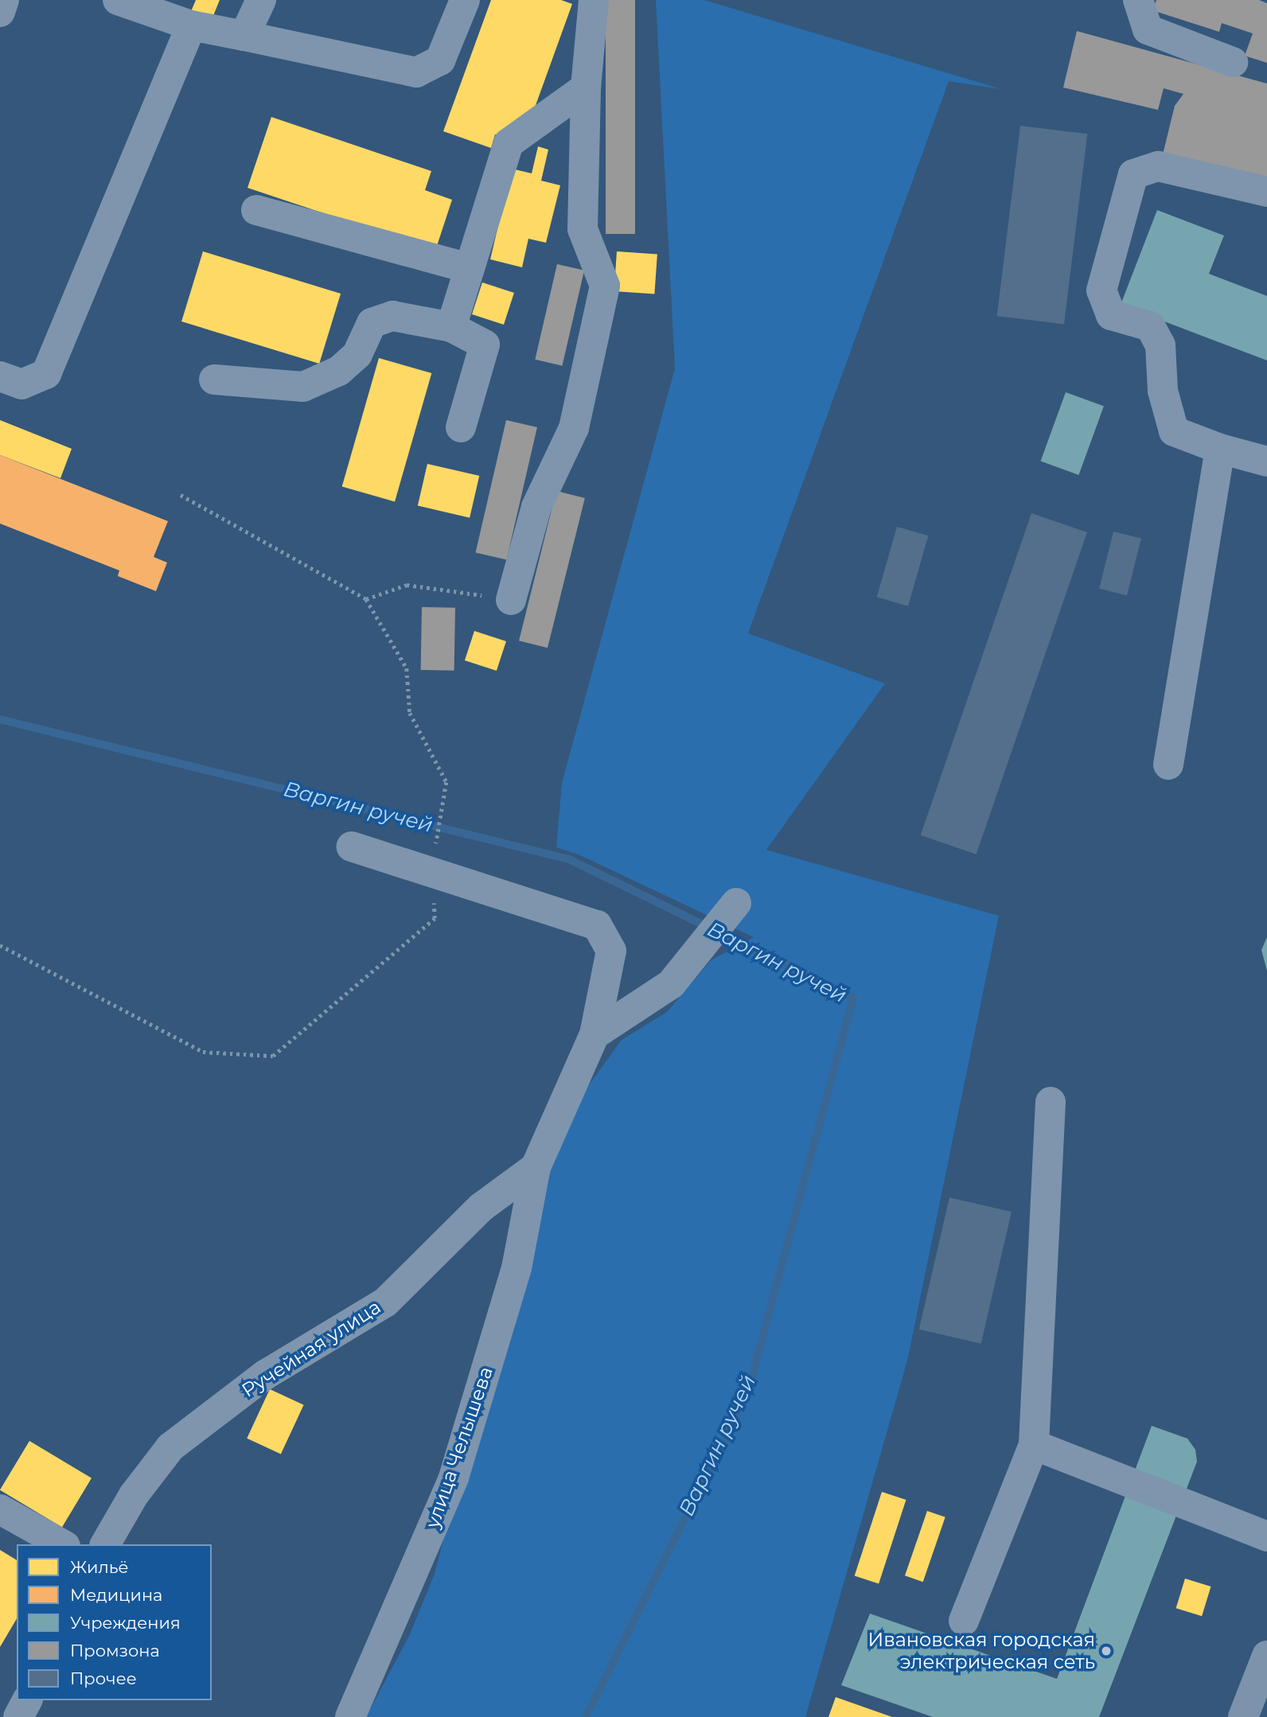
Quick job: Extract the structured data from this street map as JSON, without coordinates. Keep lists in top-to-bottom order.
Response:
{
  "streets": {
    "street": ["Ручейная улица", "улица Челышева"]
  },
  "crossings": [
    ["Ручейная улица", "улица Челышева"]
  ],
  "water": ["Варгин ручей"],
  "places": ["Ивановская городская электрическая сеть"],
  "legend": [
    "Жильё",
    "Медицина",
    "Учреждения",
    "Промзона",
    "Прочее"
  ]
}
